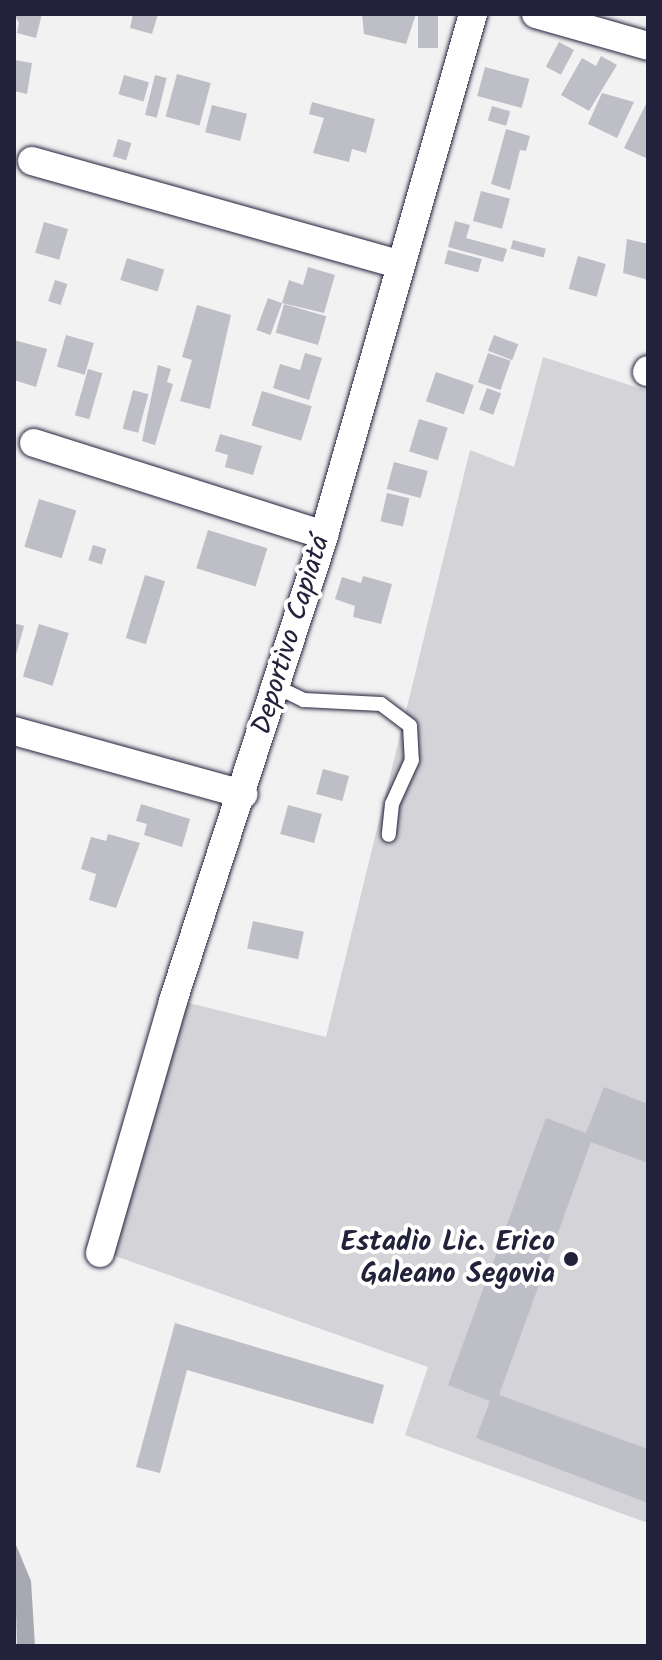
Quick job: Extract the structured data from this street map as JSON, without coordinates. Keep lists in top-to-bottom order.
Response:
{
  "streets": {
    "street": ["Deportivo Capiatá"]
  },
  "places": ["Estadio Lic. Erico Galeano Segovia"]
}
